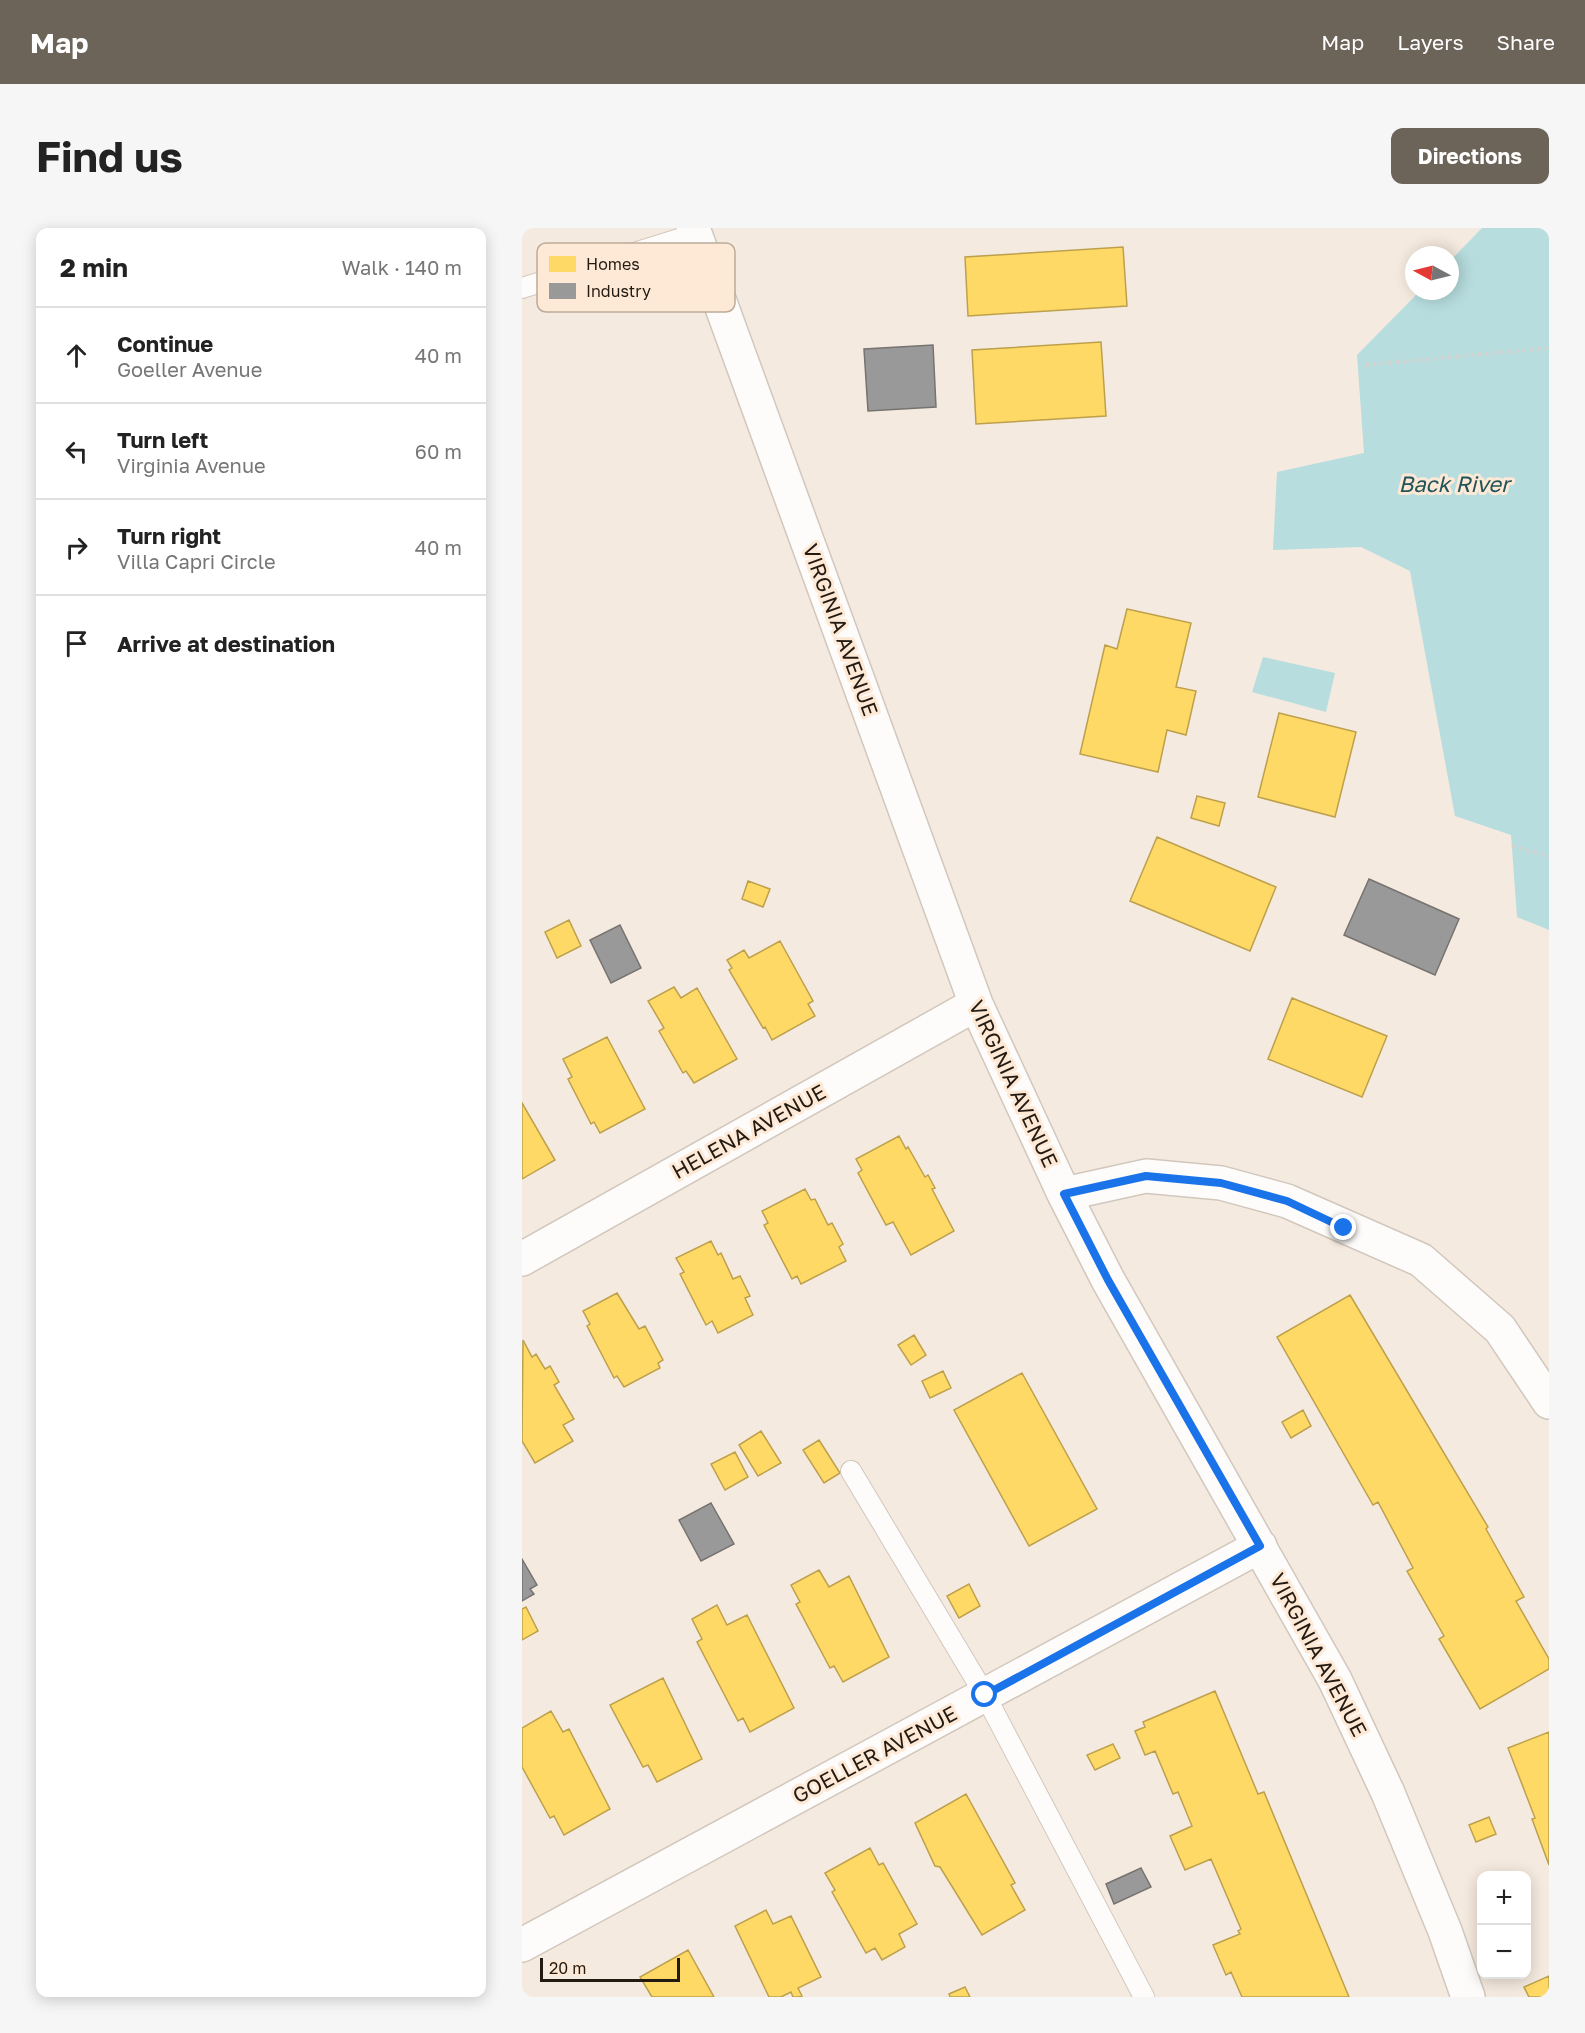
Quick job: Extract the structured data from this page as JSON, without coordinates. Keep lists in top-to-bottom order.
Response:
{
  "streets": {
    "street": ["VIRGINIA AVENUE", "HELENA AVENUE", "GOELLER AVENUE"]
  },
  "crossings": [
    ["VIRGINIA AVENUE", "HELENA AVENUE"],
    ["VIRGINIA AVENUE", "GOELLER AVENUE"]
  ],
  "water": ["Back River"],
  "legend": ["Homes", "Industry"],
  "scale_bar": "20 m",
  "north": "left",
  "page": {
    "header": "Map",
    "nav": ["Map", "Layers", "Share"],
    "buttons": "Directions",
    "title": "Find us",
    "heading": ["2 min", "Walk · 140 m"],
    "list": [
      ["Continue", "Goeller Avenue", "40 m"],
      ["Turn left", "Virginia Avenue", "60 m"],
      ["Turn right", "Villa Capri Circle", "40 m"],
      "Arrive at destination"
    ],
    "map_buttons": ["+", "−"],
    "scale": "20 m"
  }
}
